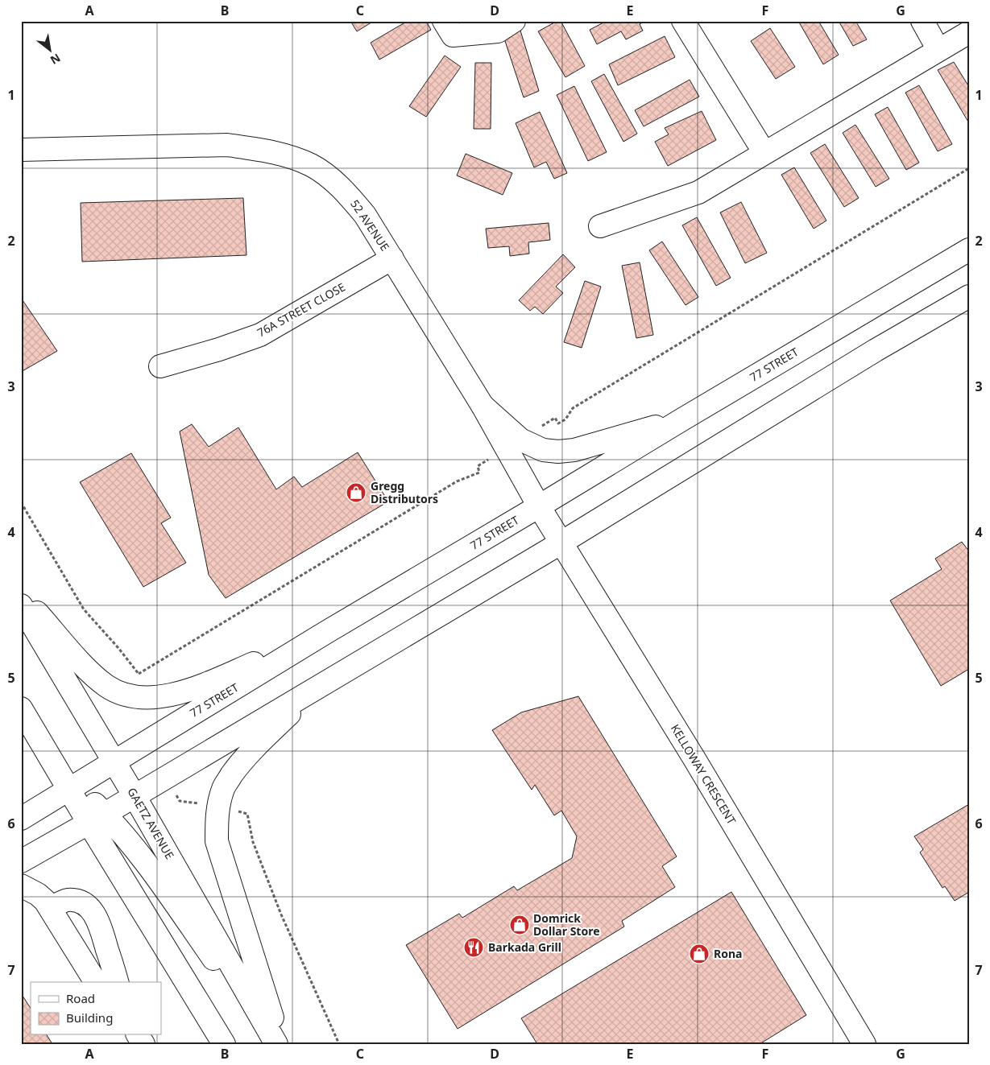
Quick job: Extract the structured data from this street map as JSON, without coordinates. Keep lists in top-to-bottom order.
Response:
{
  "streets": {
    "main road": [
      "52 AVENUE",
      "76A STREET CLOSE",
      "77 STREET",
      "KELLOWAY CRESCENT",
      "GAETZ AVENUE"
    ]
  },
  "crossings": [
    ["52 AVENUE", "76A STREET CLOSE"],
    ["52 AVENUE", "77 STREET"],
    ["52 AVENUE", "KELLOWAY CRESCENT"],
    ["77 STREET", "KELLOWAY CRESCENT"],
    ["77 STREET", "GAETZ AVENUE"]
  ],
  "places": {
    "shop": ["Gregg Distributors", "Domrick Dollar Store", "Rona"],
    "restaurant": ["Barkada Grill"]
  },
  "legend": ["Road", "Building"],
  "north": "bottom right",
  "grid": {
    "columns": [
      "A",
      "B",
      "C",
      "D",
      "E",
      "F",
      "G"
    ],
    "rows": [
      "1",
      "2",
      "3",
      "4",
      "5",
      "6",
      "7"
    ]
  }
}
